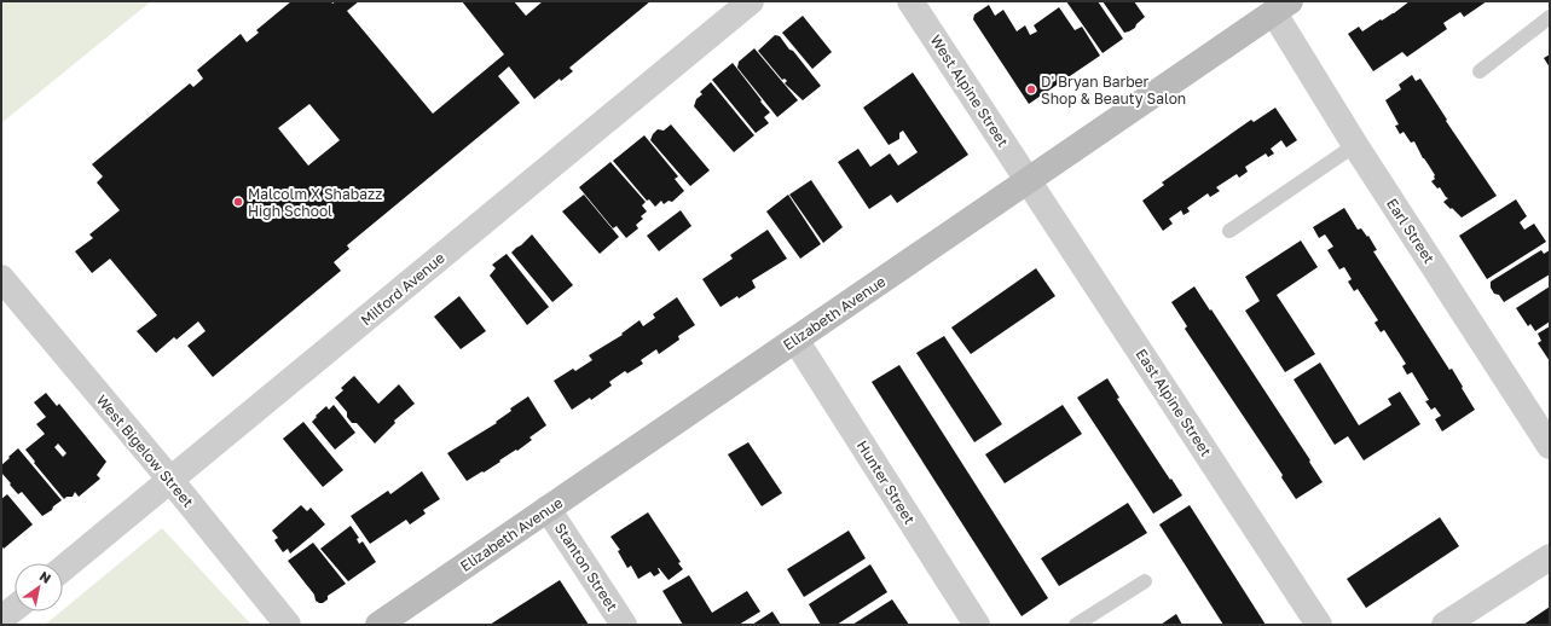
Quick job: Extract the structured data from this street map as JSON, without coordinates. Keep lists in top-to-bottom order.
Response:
{
  "streets": {
    "main road": ["Elizabeth Avenue"],
    "street": [
      "West Alpine Street",
      "Earl Street",
      "Milford Avenue",
      "East Alpine Street",
      "West Bigelow Street",
      "Hunter Street",
      "Stanton Street"
    ]
  },
  "crossings": [
    ["West Alpine Street", "Elizabeth Avenue"],
    ["West Alpine Street", "East Alpine Street"],
    ["Earl Street", "Elizabeth Avenue"],
    ["Milford Avenue", "West Bigelow Street"],
    ["Elizabeth Avenue", "East Alpine Street"],
    ["Elizabeth Avenue", "Hunter Street"],
    ["Elizabeth Avenue", "Stanton Street"]
  ],
  "places": ["D' Bryan Barber Shop & Beauty Salon", "Malcolm X Shabazz High School"],
  "north": "top right"
}
